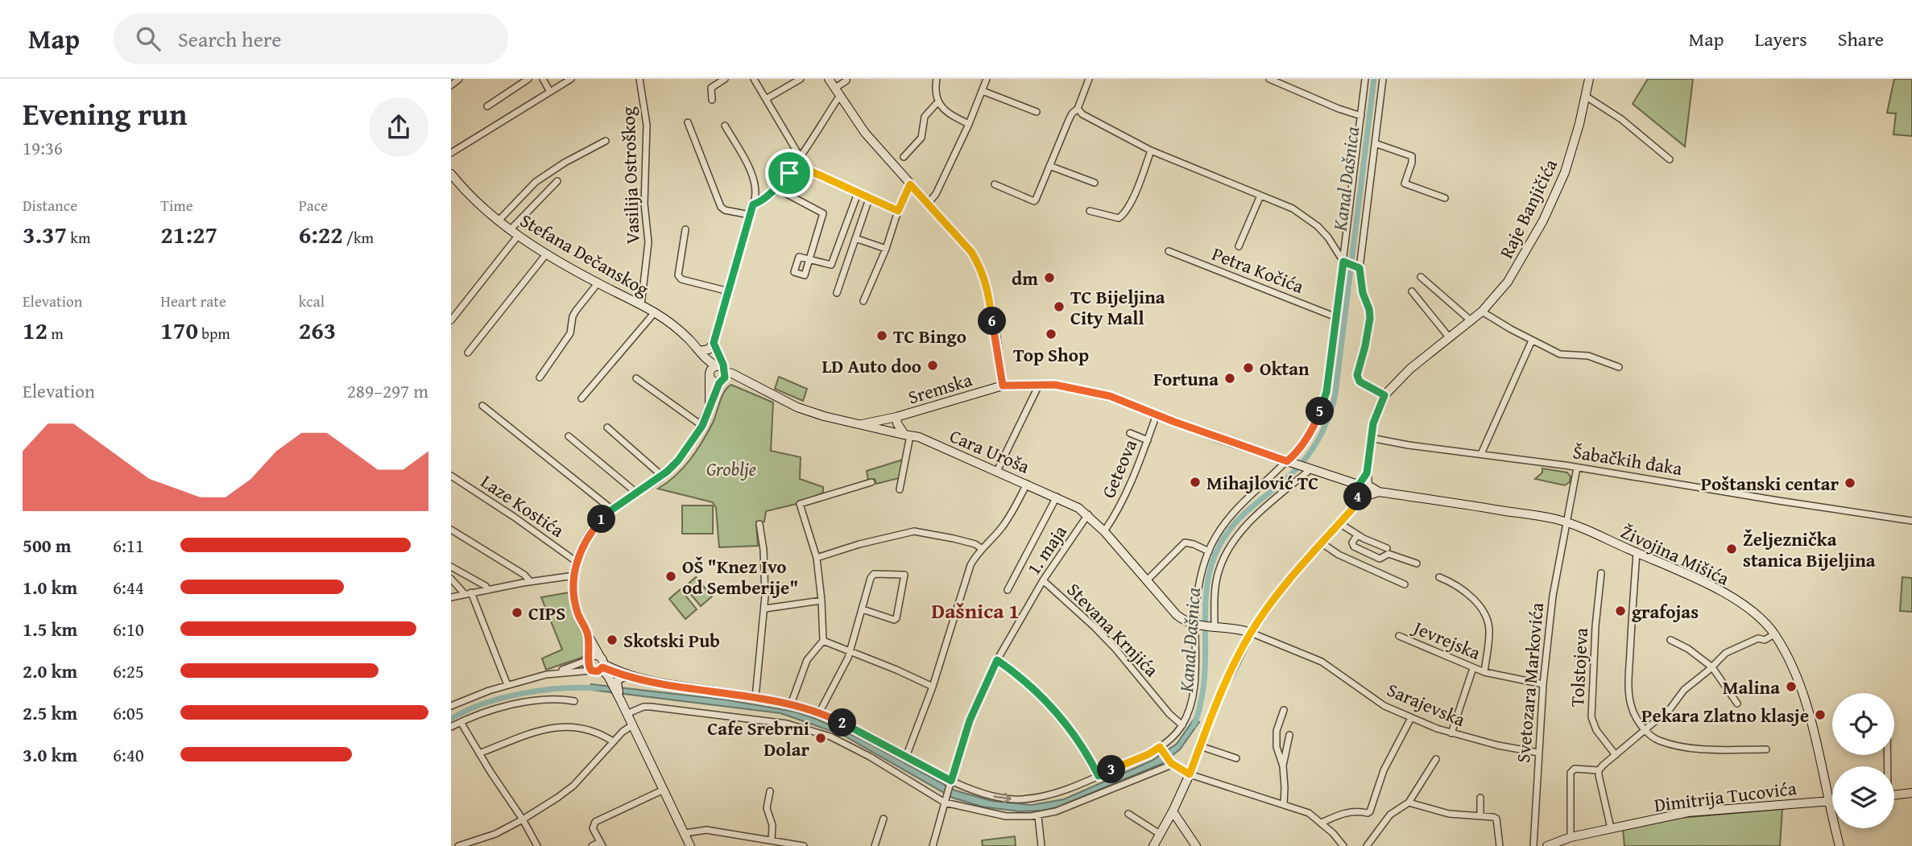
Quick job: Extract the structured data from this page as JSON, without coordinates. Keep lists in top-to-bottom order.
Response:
{
  "streets": {
    "main road": [
      "Raje Banjičića",
      "Stefana Dečanskog",
      "Sremska",
      "Cara Uroša",
      "Živojina Mišića",
      "Dimitrija Tucovića"
    ],
    "street": [
      "Vasilija Ostroškog",
      "Petra Kočića",
      "Šabačkih đaka",
      "Geteova",
      "Laze Kostića",
      "1. maja",
      "Stevana Krnjića",
      "Jevrejska",
      "Tolstojeva",
      "Svetozara Markovića",
      "Sarajevska"
    ]
  },
  "crossings": [
    ["Vasilija Ostroškog", "Stefana Dečanskog"],
    ["Raje Banjičića", "Sremska"],
    ["Raje Banjičića", "Šabačkih đaka"],
    ["Sremska", "Cara Uroša"],
    ["Sremska", "Geteova"],
    ["Sremska", "Živojina Mišića"],
    ["Cara Uroša", "Geteova"],
    ["Cara Uroša", "1. maja"],
    ["Šabačkih đaka", "Svetozara Markovića"],
    ["1. maja", "Stevana Krnjića"],
    ["Živojina Mišića", "Svetozara Markovića"],
    ["Živojina Mišića", "Dimitrija Tucovića"],
    ["Jevrejska", "Svetozara Markovića"],
    ["Svetozara Markovića", "Sarajevska"]
  ],
  "districts": ["Dašnica 1"],
  "water": ["Kanal Dašnica"],
  "parks": ["Groblje"],
  "places": [
    "dm",
    "TC Bijeljina City Mall",
    "Top Shop",
    "TC Bingo",
    "LD Auto doo",
    "Oktan",
    "Fortuna",
    "Mihajlović TC",
    "Poštanski centar",
    "Željeznička stanica Bijeljina",
    "OŠ \"Knez Ivo od Semberije\"",
    "grafojas",
    "CIPS",
    "Skotski Pub",
    "Malina",
    "Pekara Zlatno klasje",
    "Cafe Srebrni Dolar"
  ],
  "page": {
    "header": "Map",
    "search": "Search here",
    "nav": ["Map", "Layers", "Share"],
    "heading": ["Evening run", "19:36"],
    "stats": [
      ["Distance", "3.37 km"],
      ["Time", "21:27"],
      ["Pace", "6:22 /km"],
      ["Elevation", "12 m"],
      ["Heart rate", "170 bpm"],
      ["kcal", "263"]
    ],
    "pins": [
      "6",
      "5",
      "4",
      "1",
      "2",
      "3"
    ],
    "chart": ["Elevation", "289–297 m"],
    "list": [
      {
        "name": "500 m",
        "note": "6:11"
      },
      {
        "name": "1.0 km",
        "note": "6:44"
      },
      {
        "name": "1.5 km",
        "note": "6:10"
      },
      {
        "name": "2.0 km",
        "note": "6:25"
      },
      {
        "name": "2.5 km",
        "note": "6:05"
      },
      {
        "name": "3.0 km",
        "note": "6:40"
      }
    ]
  }
}
